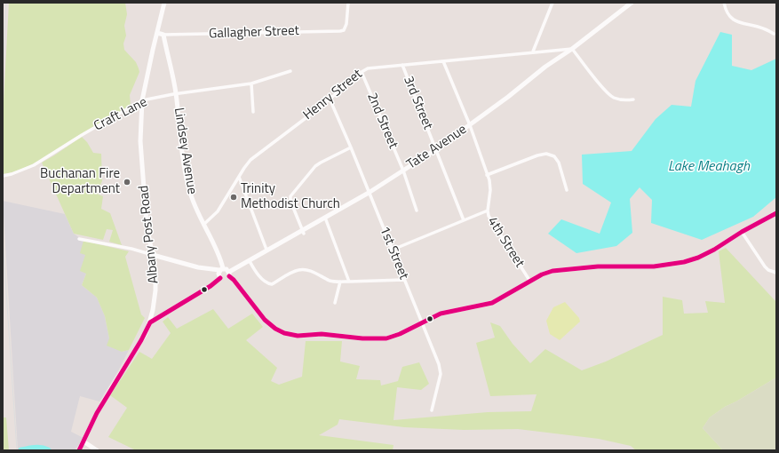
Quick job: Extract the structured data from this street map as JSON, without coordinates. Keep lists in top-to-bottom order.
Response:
{
  "streets": {
    "street": [
      "Gallagher Street",
      "Henry Street",
      "3rd Street",
      "Craft Lane",
      "2nd Street",
      "Tate Avenue",
      "Lindsey Avenue",
      "Albany Post Road",
      "4th Street",
      "1st Street"
    ]
  },
  "crossings": [
    ["Gallagher Street", "Lindsey Avenue"],
    ["Henry Street", "3rd Street"],
    ["Henry Street", "2nd Street"],
    ["Henry Street", "Tate Avenue"],
    ["Henry Street", "Lindsey Avenue"],
    ["Henry Street", "4th Street"],
    ["Henry Street", "1st Street"],
    ["3rd Street", "Tate Avenue"],
    ["Craft Lane", "Lindsey Avenue"],
    ["Craft Lane", "Albany Post Road"],
    ["2nd Street", "Tate Avenue"],
    ["Tate Avenue", "Lindsey Avenue"],
    ["Tate Avenue", "4th Street"],
    ["Tate Avenue", "1st Street"]
  ],
  "water": ["Lake Meahagh"],
  "places": ["Buchanan Fire Department", "Trinity Methodist Church"]
}
